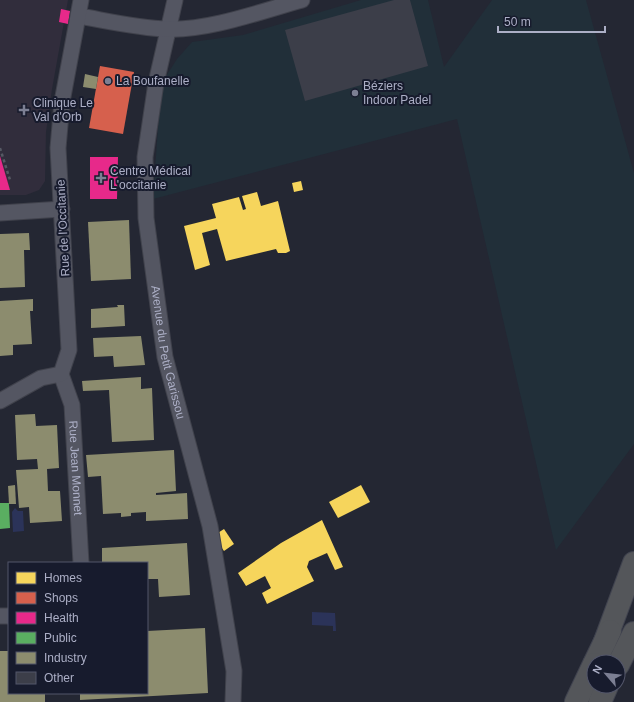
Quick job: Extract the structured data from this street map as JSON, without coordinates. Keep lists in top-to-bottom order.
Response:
{
  "streets": {
    "street": ["Rue de l'Occitanie", "Avenue du Petit Garissou", "Rue Jean Monnet"]
  },
  "crossings": [
    ["Rue de l'Occitanie", "Rue Jean Monnet"]
  ],
  "places": {
    "other": ["La Boufanelle", "Béziers Indoor Padel"],
    "health": ["Clinique Le Val d'Orb", "Centre Médical L'occitanie"]
  },
  "legend": [
    "Homes",
    "Shops",
    "Health",
    "Public",
    "Industry",
    "Other"
  ],
  "scale_bar": "50 m",
  "north": "top left"
}
